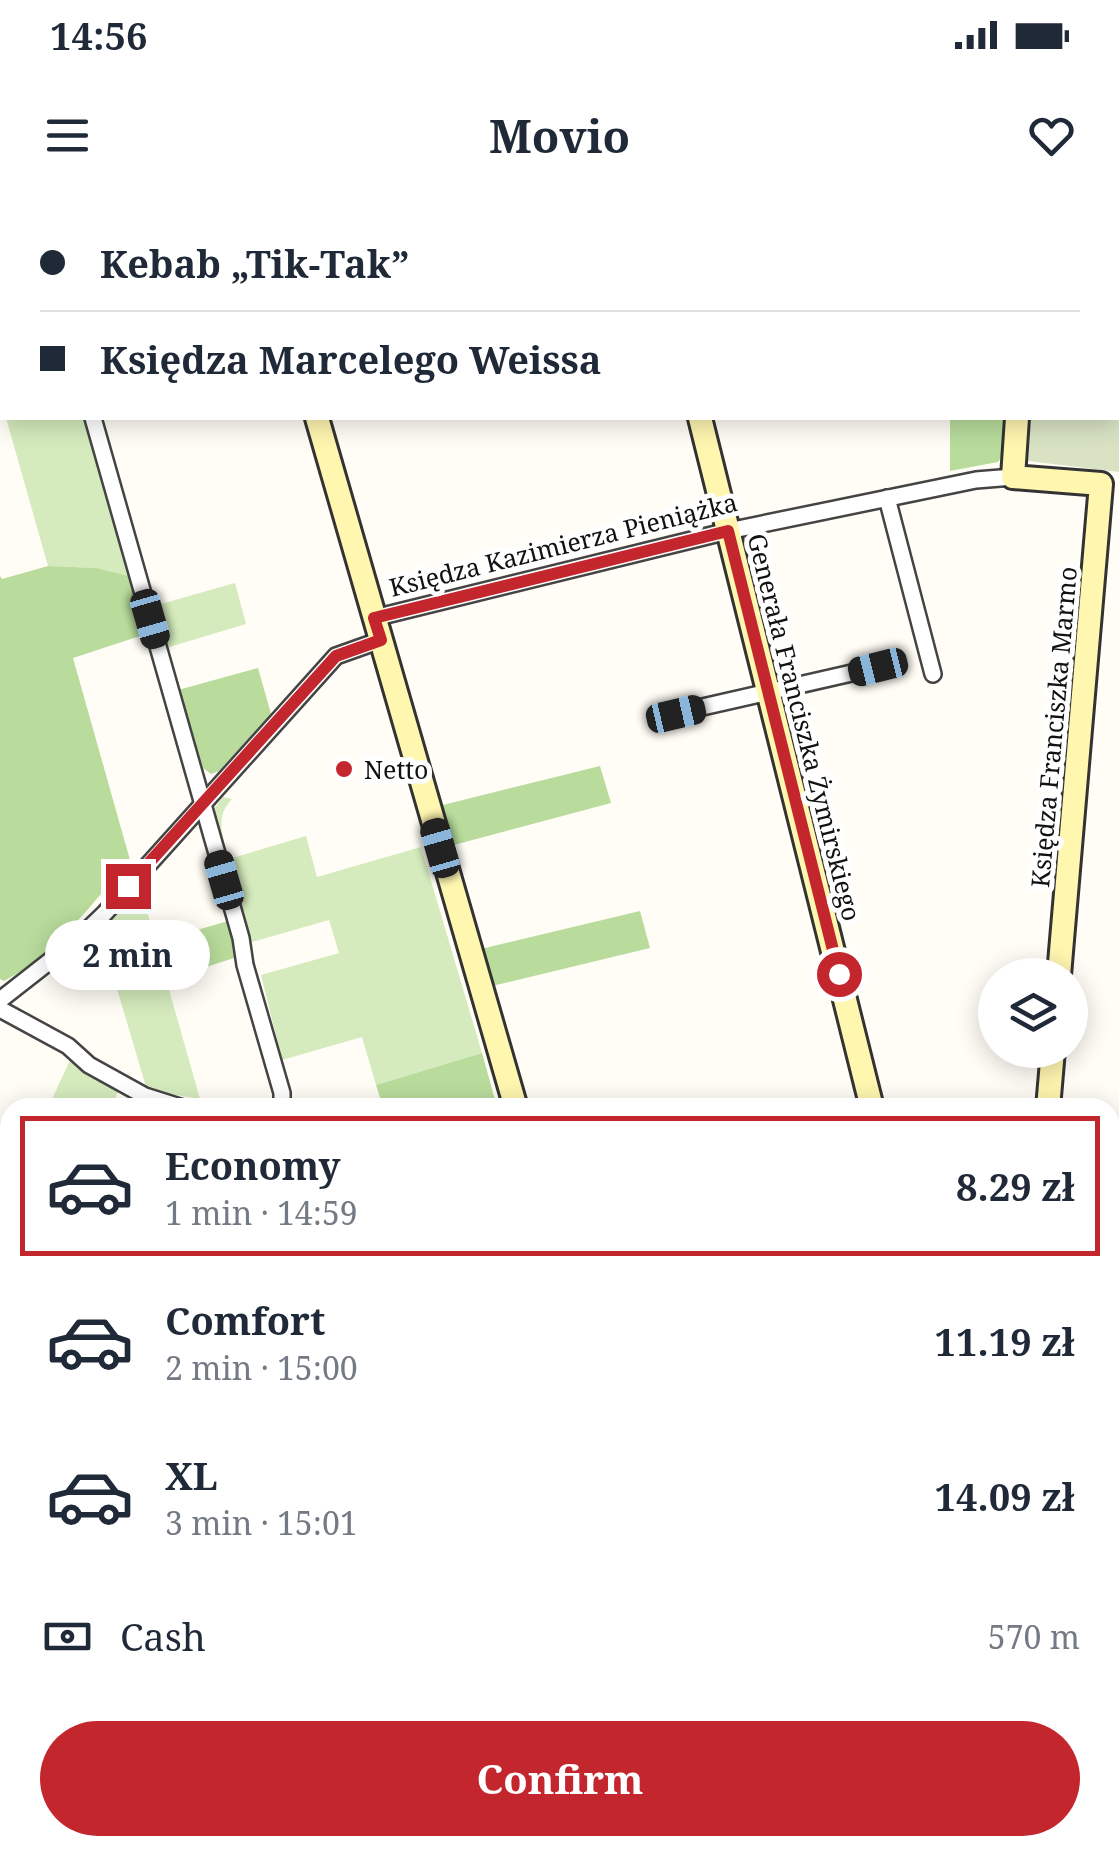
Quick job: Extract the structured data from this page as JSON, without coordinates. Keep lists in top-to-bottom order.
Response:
{
  "streets": {
    "street": ["Księdza Kazimierza Pieniążka", "Generała Franciszka Żymirskiego", "Księdza Franciszka Marmo"]
  },
  "crossings": [
    ["Księdza Kazimierza Pieniążka", "Generała Franciszka Żymirskiego"],
    ["Księdza Kazimierza Pieniążka", "Księdza Franciszka Marmo"]
  ],
  "places": ["Netto"],
  "page": {
    "status": "14:56",
    "header": "Movio",
    "banner": ["Kebab „Tik-Tak”", "Księdza Marcelego Weissa"],
    "bubble": "2 min",
    "list": [
      {
        "name": "Economy",
        "note": "1 min · 14:59",
        "value": "8.29 zł"
      },
      {
        "name": "Comfort",
        "note": "2 min · 15:00",
        "value": "11.19 zł"
      },
      {
        "name": "XL",
        "note": "3 min · 15:01",
        "value": "14.09 zł"
      }
    ],
    "pay": ["Cash", "570 m"],
    "buttons": "Confirm"
  }
}
